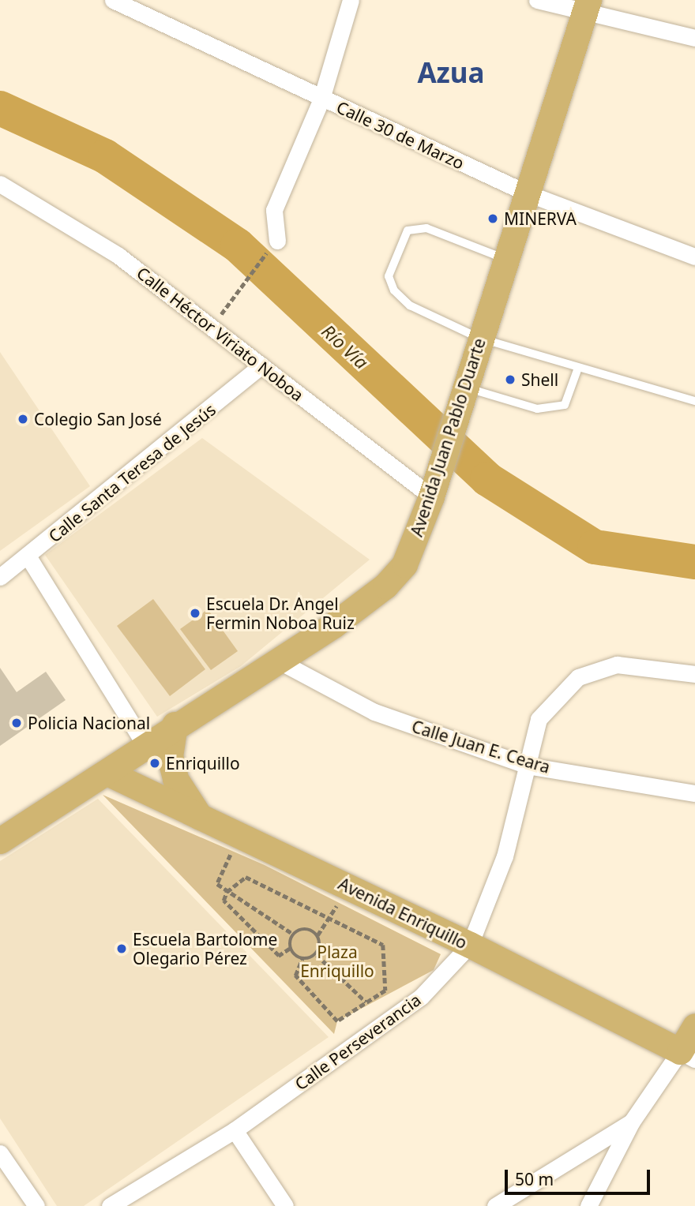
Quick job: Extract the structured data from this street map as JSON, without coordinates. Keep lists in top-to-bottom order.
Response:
{
  "streets": {
    "main road": ["Avenida Juan Pablo Duarte", "Avenida Enriquillo"],
    "street": [
      "Calle 30 de Marzo",
      "Calle Héctor Viriato Noboa",
      "Calle Santa Teresa de Jesús",
      "Calle Juan E. Ceara",
      "Calle Perseverancia"
    ]
  },
  "crossings": [
    ["Calle 30 de Marzo", "Avenida Juan Pablo Duarte"],
    ["Calle Héctor Viriato Noboa", "Avenida Juan Pablo Duarte"],
    ["Calle Héctor Viriato Noboa", "Calle Santa Teresa de Jesús"],
    ["Avenida Juan Pablo Duarte", "Calle Juan E. Ceara"],
    ["Avenida Juan Pablo Duarte", "Avenida Enriquillo"],
    ["Calle Juan E. Ceara", "Calle Perseverancia"],
    ["Avenida Enriquillo", "Calle Perseverancia"]
  ],
  "districts": ["Azua"],
  "water": ["Río Vía"],
  "parks": ["Plaza Enriquillo"],
  "places": [
    "MINERVA",
    "Shell",
    "Colegio San José",
    "Escuela Dr. Angel Fermin Noboa Ruiz",
    "Policia Nacional",
    "Enriquillo",
    "Escuela Bartolome Olegario Pérez"
  ],
  "scale_bar": "50 m"
}
